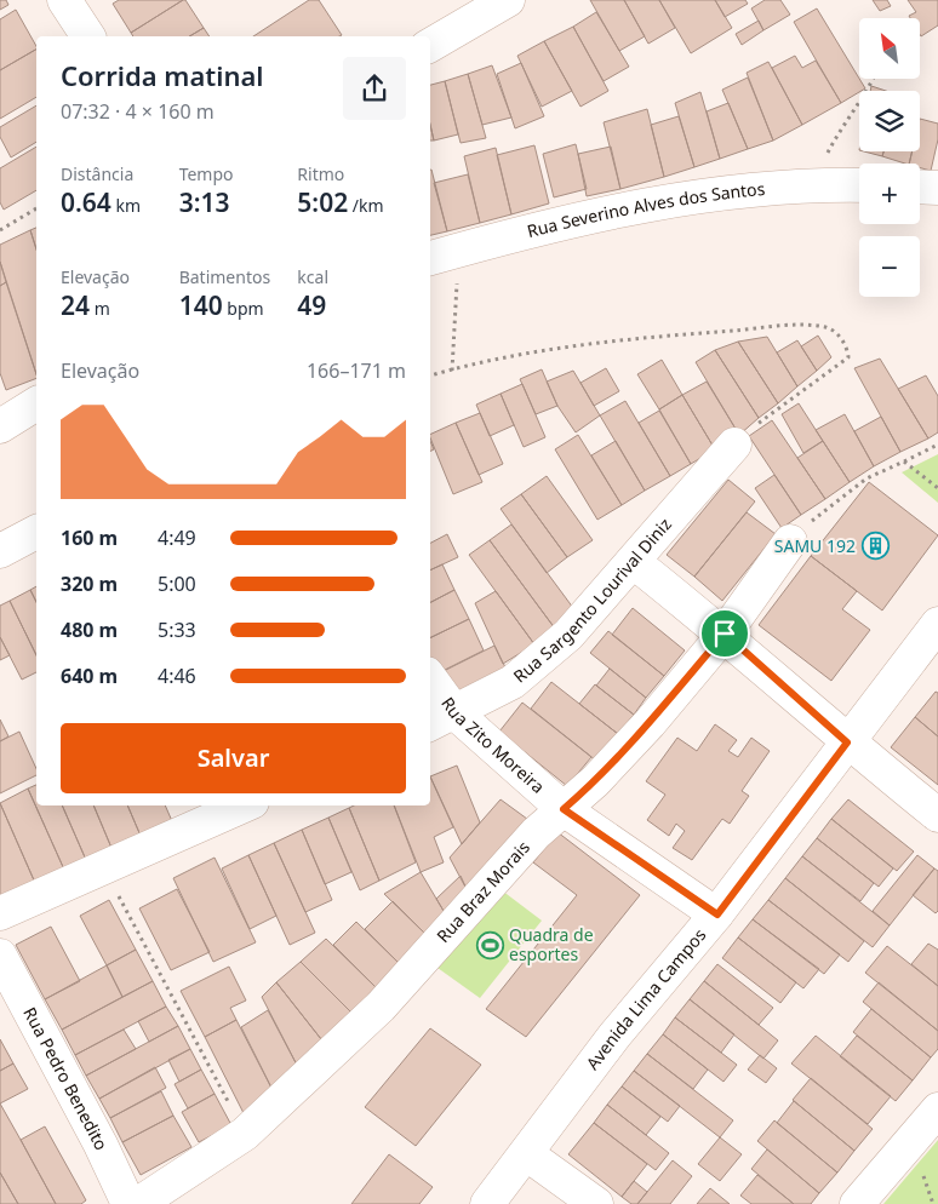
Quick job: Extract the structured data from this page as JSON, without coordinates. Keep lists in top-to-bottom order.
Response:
{
  "streets": {
    "street": [
      "Rua Severino Alves dos Santos",
      "Rua Sargento Lourival Diniz",
      "Rua Zito Moreira",
      "Rua Braz Morais",
      "Avenida Lima Campos",
      "Rua Pedro Benedito"
    ]
  },
  "crossings": [
    ["Rua Sargento Lourival Diniz", "Rua Zito Moreira"],
    ["Rua Zito Moreira", "Rua Braz Morais"],
    ["Rua Zito Moreira", "Avenida Lima Campos"]
  ],
  "places": {
    "building": ["SAMU 192"],
    "sports": ["Quadra de esportes"]
  },
  "north": "top left",
  "page": {
    "map_buttons": ["+", "−"],
    "heading": ["Corrida matinal", "07:32 · 4 × 160 m"],
    "stats": [
      ["Distância", "0.64 km"],
      ["Tempo", "3:13"],
      ["Ritmo", "5:02 /km"],
      ["Elevação", "24 m"],
      ["Batimentos", "140 bpm"],
      ["kcal", "49"]
    ],
    "chart": ["Elevação", "166–171 m"],
    "list": [
      {
        "name": "160 m",
        "note": "4:49"
      },
      {
        "name": "320 m",
        "note": "5:00"
      },
      {
        "name": "480 m",
        "note": "5:33"
      },
      {
        "name": "640 m",
        "note": "4:46"
      }
    ],
    "buttons": "Salvar"
  }
}
